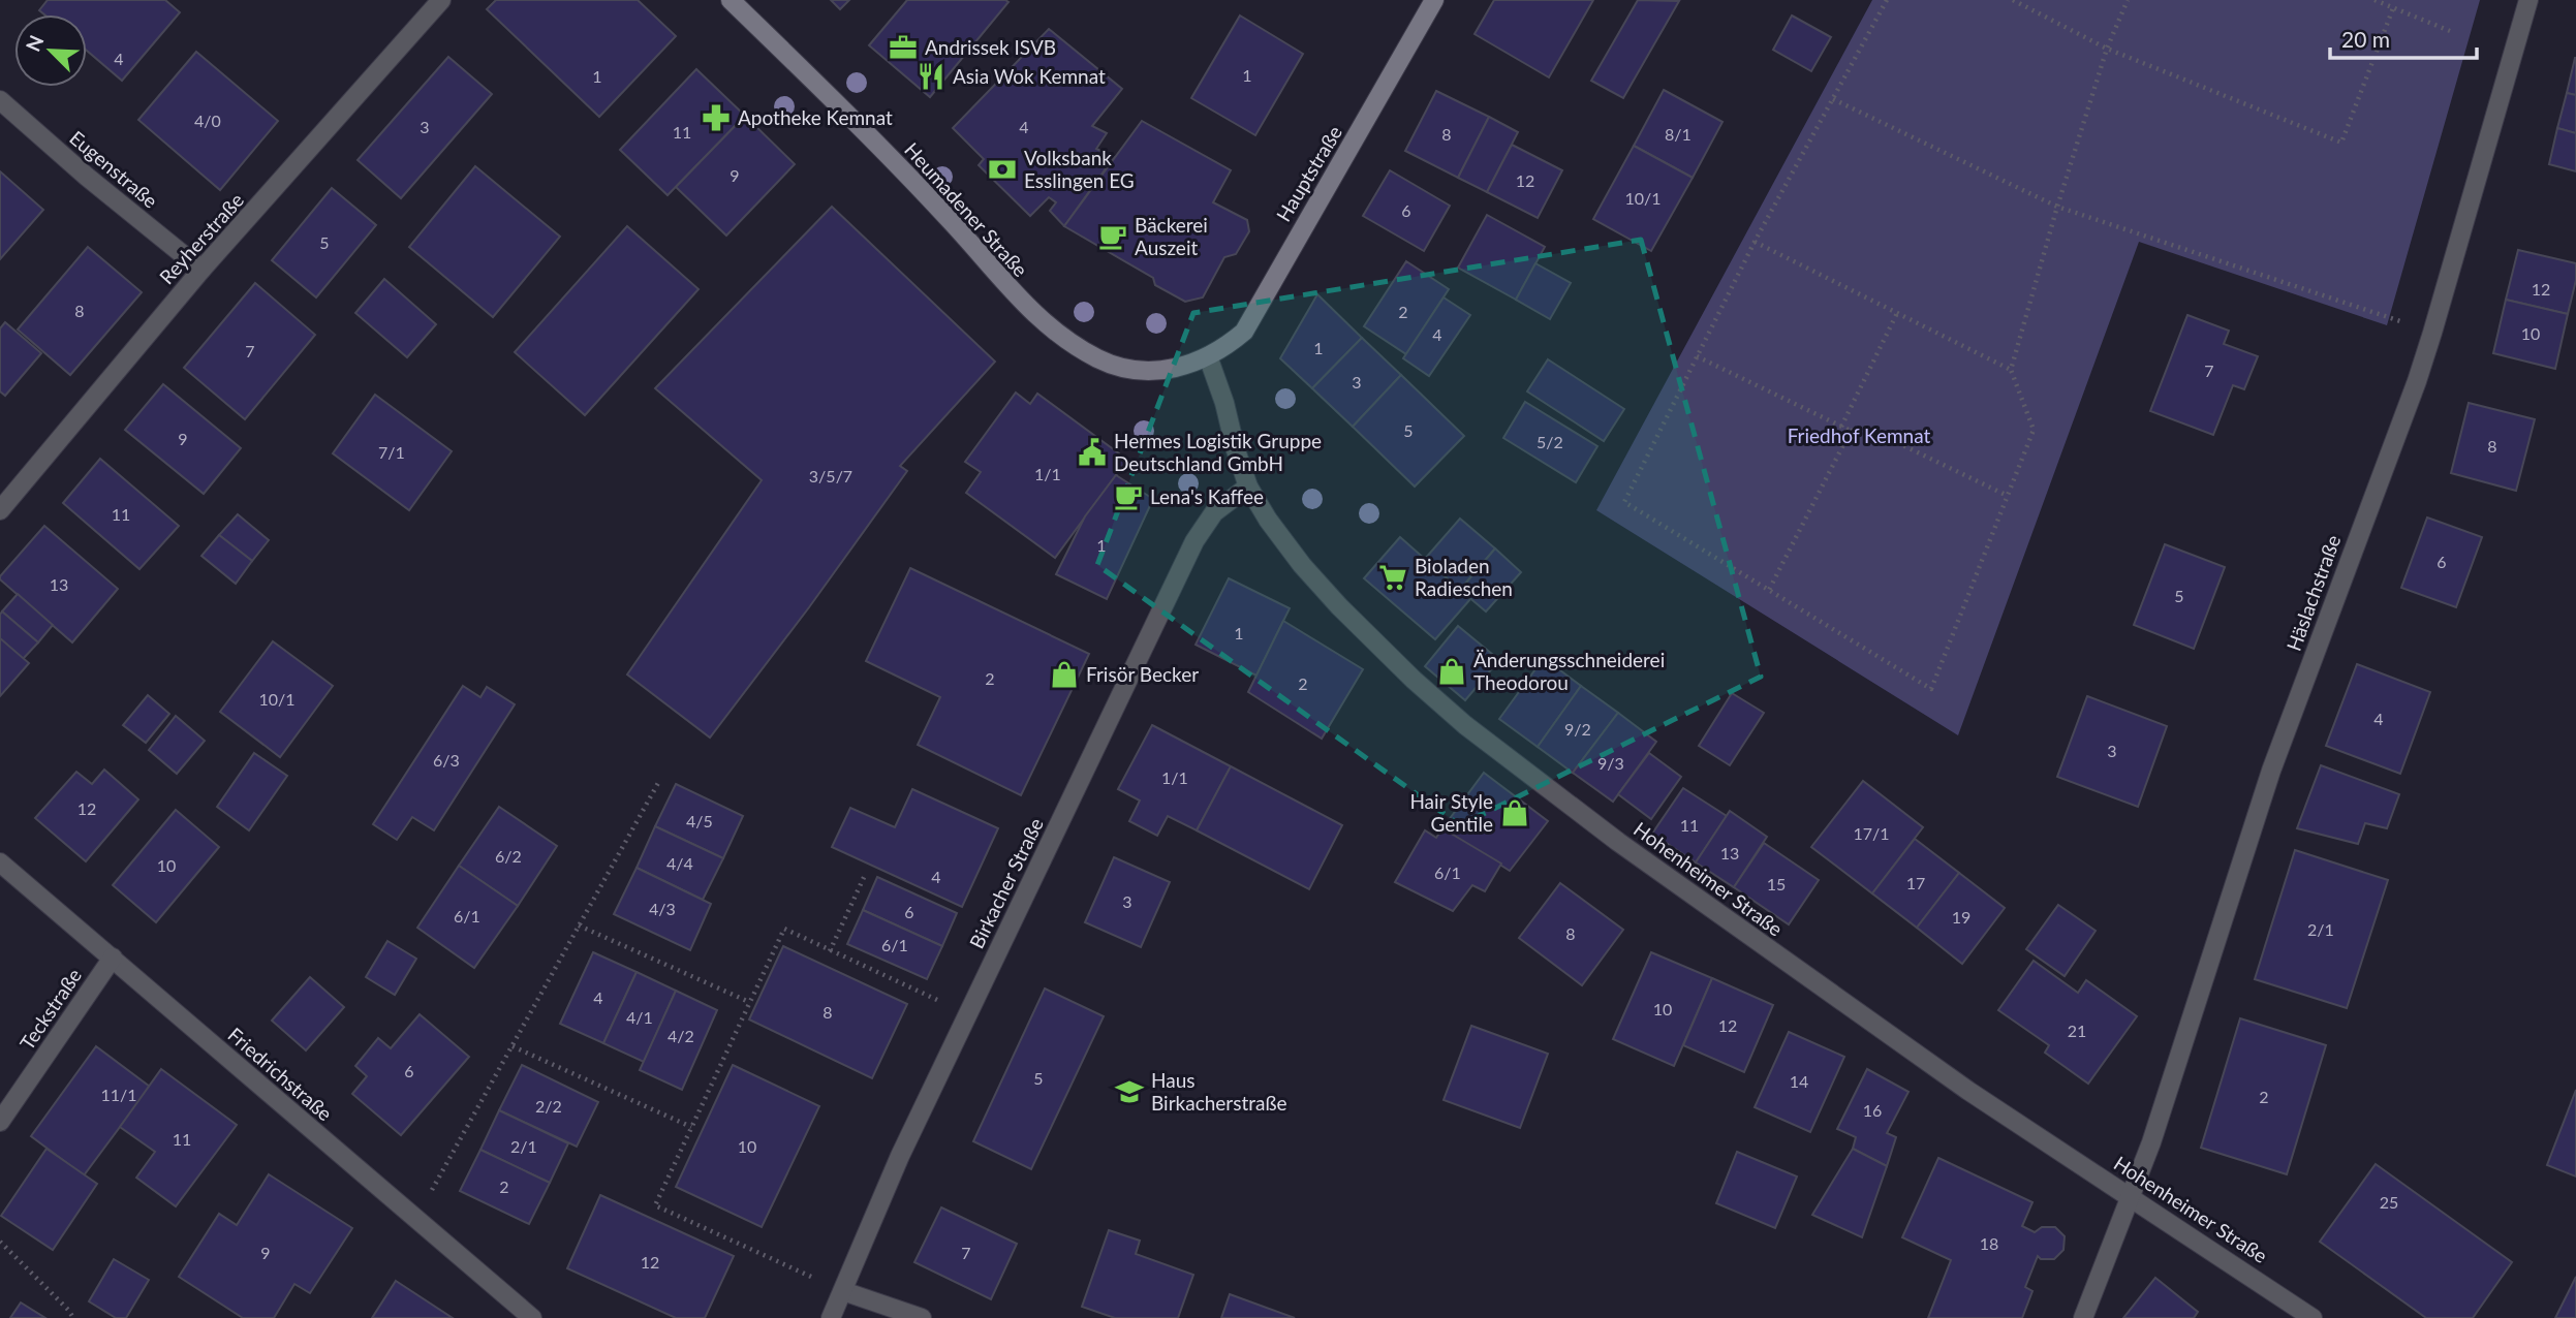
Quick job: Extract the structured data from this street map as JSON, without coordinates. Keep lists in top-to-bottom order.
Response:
{
  "streets": {
    "main road": ["Hauptstraße", "Heumadener Straße"],
    "street": [
      "Eugenstraße",
      "Reyherstraße",
      "Häslachstraße",
      "Hohenheimer Straße",
      "Birkacher Straße",
      "Teckstraße",
      "Friedrichstraße"
    ]
  },
  "crossings": [
    ["Eugenstraße", "Reyherstraße"],
    ["Hauptstraße", "Heumadener Straße"],
    ["Hauptstraße", "Hohenheimer Straße"],
    ["Heumadener Straße", "Hohenheimer Straße"],
    ["Häslachstraße", "Hohenheimer Straße"],
    ["Hohenheimer Straße", "Birkacher Straße"],
    ["Teckstraße", "Friedrichstraße"]
  ],
  "parks": ["Friedhof Kemnat"],
  "places": {
    "office": ["Andrissek ISVB"],
    "restaurant": ["Asia Wok Kemnat"],
    "pharmacy": ["Apotheke Kemnat"],
    "bank": ["Volksbank Esslingen EG"],
    "cafe": ["Bäckerei Auszeit", "Lena's Kaffee"],
    "public building": ["Hermes Logistik Gruppe Deutschland GmbH"],
    "supermarket": ["Bioladen Radieschen"],
    "shop": ["Änderungsschneiderei Theodorou", "Frisör Becker", "Hair Style Gentile"],
    "school or university": ["Haus Birkacherstraße"]
  },
  "house_numbers": [
    "4",
    "1",
    "1",
    "4/0",
    "3",
    "4",
    "11",
    "8",
    "8/1",
    "9",
    "12",
    "10/1",
    "6",
    "5",
    "12",
    "8",
    "2",
    "10",
    "4",
    "1",
    "7",
    "7",
    "3",
    "5",
    "9",
    "5/2",
    "8",
    "7/1",
    "1/1",
    "3/5/7",
    "11",
    "1",
    "6",
    "13",
    "5",
    "1",
    "2",
    "2",
    "10/1",
    "4",
    "9/2",
    "3",
    "6/3",
    "9/3",
    "1/1",
    "12",
    "4/5",
    "11",
    "17/1",
    "13",
    "6/2",
    "4/4",
    "10",
    "6/1",
    "4",
    "17",
    "15",
    "3",
    "4/3",
    "6",
    "6/1",
    "19",
    "2/1",
    "8",
    "6/1",
    "4",
    "10",
    "8",
    "4/1",
    "12",
    "21",
    "4/2",
    "6",
    "5",
    "14",
    "11/1",
    "2",
    "2/2",
    "16",
    "11",
    "2/1",
    "10",
    "2",
    "25",
    "18",
    "9",
    "7",
    "12"
  ],
  "scale_bar": "20 m",
  "north": "top left"
}
